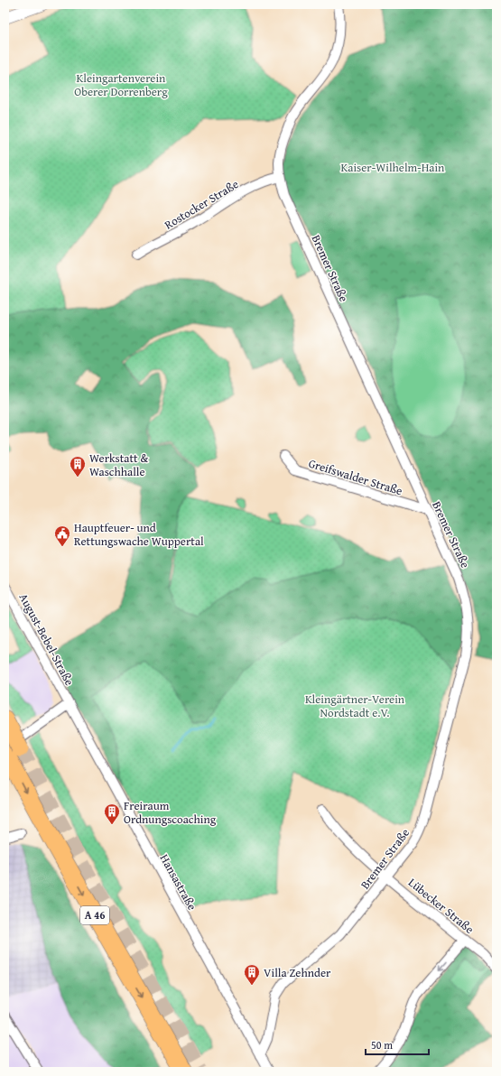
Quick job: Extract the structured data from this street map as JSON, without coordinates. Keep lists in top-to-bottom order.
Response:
{
  "streets": {
    "highway": ["A 46"],
    "street": [
      "Rostocker Straße",
      "Bremer Straße",
      "Greifswalder Straße",
      "August-Bebel-Straße",
      "Hansastraße",
      "Lübecker Straße"
    ]
  },
  "crossings": [
    ["Rostocker Straße", "Bremer Straße"],
    ["Bremer Straße", "Greifswalder Straße"],
    ["Bremer Straße", "Hansastraße"],
    ["Bremer Straße", "Lübecker Straße"],
    ["August-Bebel-Straße", "Hansastraße"]
  ],
  "parks": ["Kleingartenverein Oberer Dorrenberg", "Kaiser-Wilhelm-Hain", "Kleingärtner-Verein Nordstadt e.V."],
  "places": {
    "building": ["Werkstatt & Waschhalle", "Freiraum Ordnungscoaching", "Villa Zehnder"],
    "public building": ["Hauptfeuer- und Rettungswache Wuppertal"]
  },
  "scale_bar": "50 m"
}
